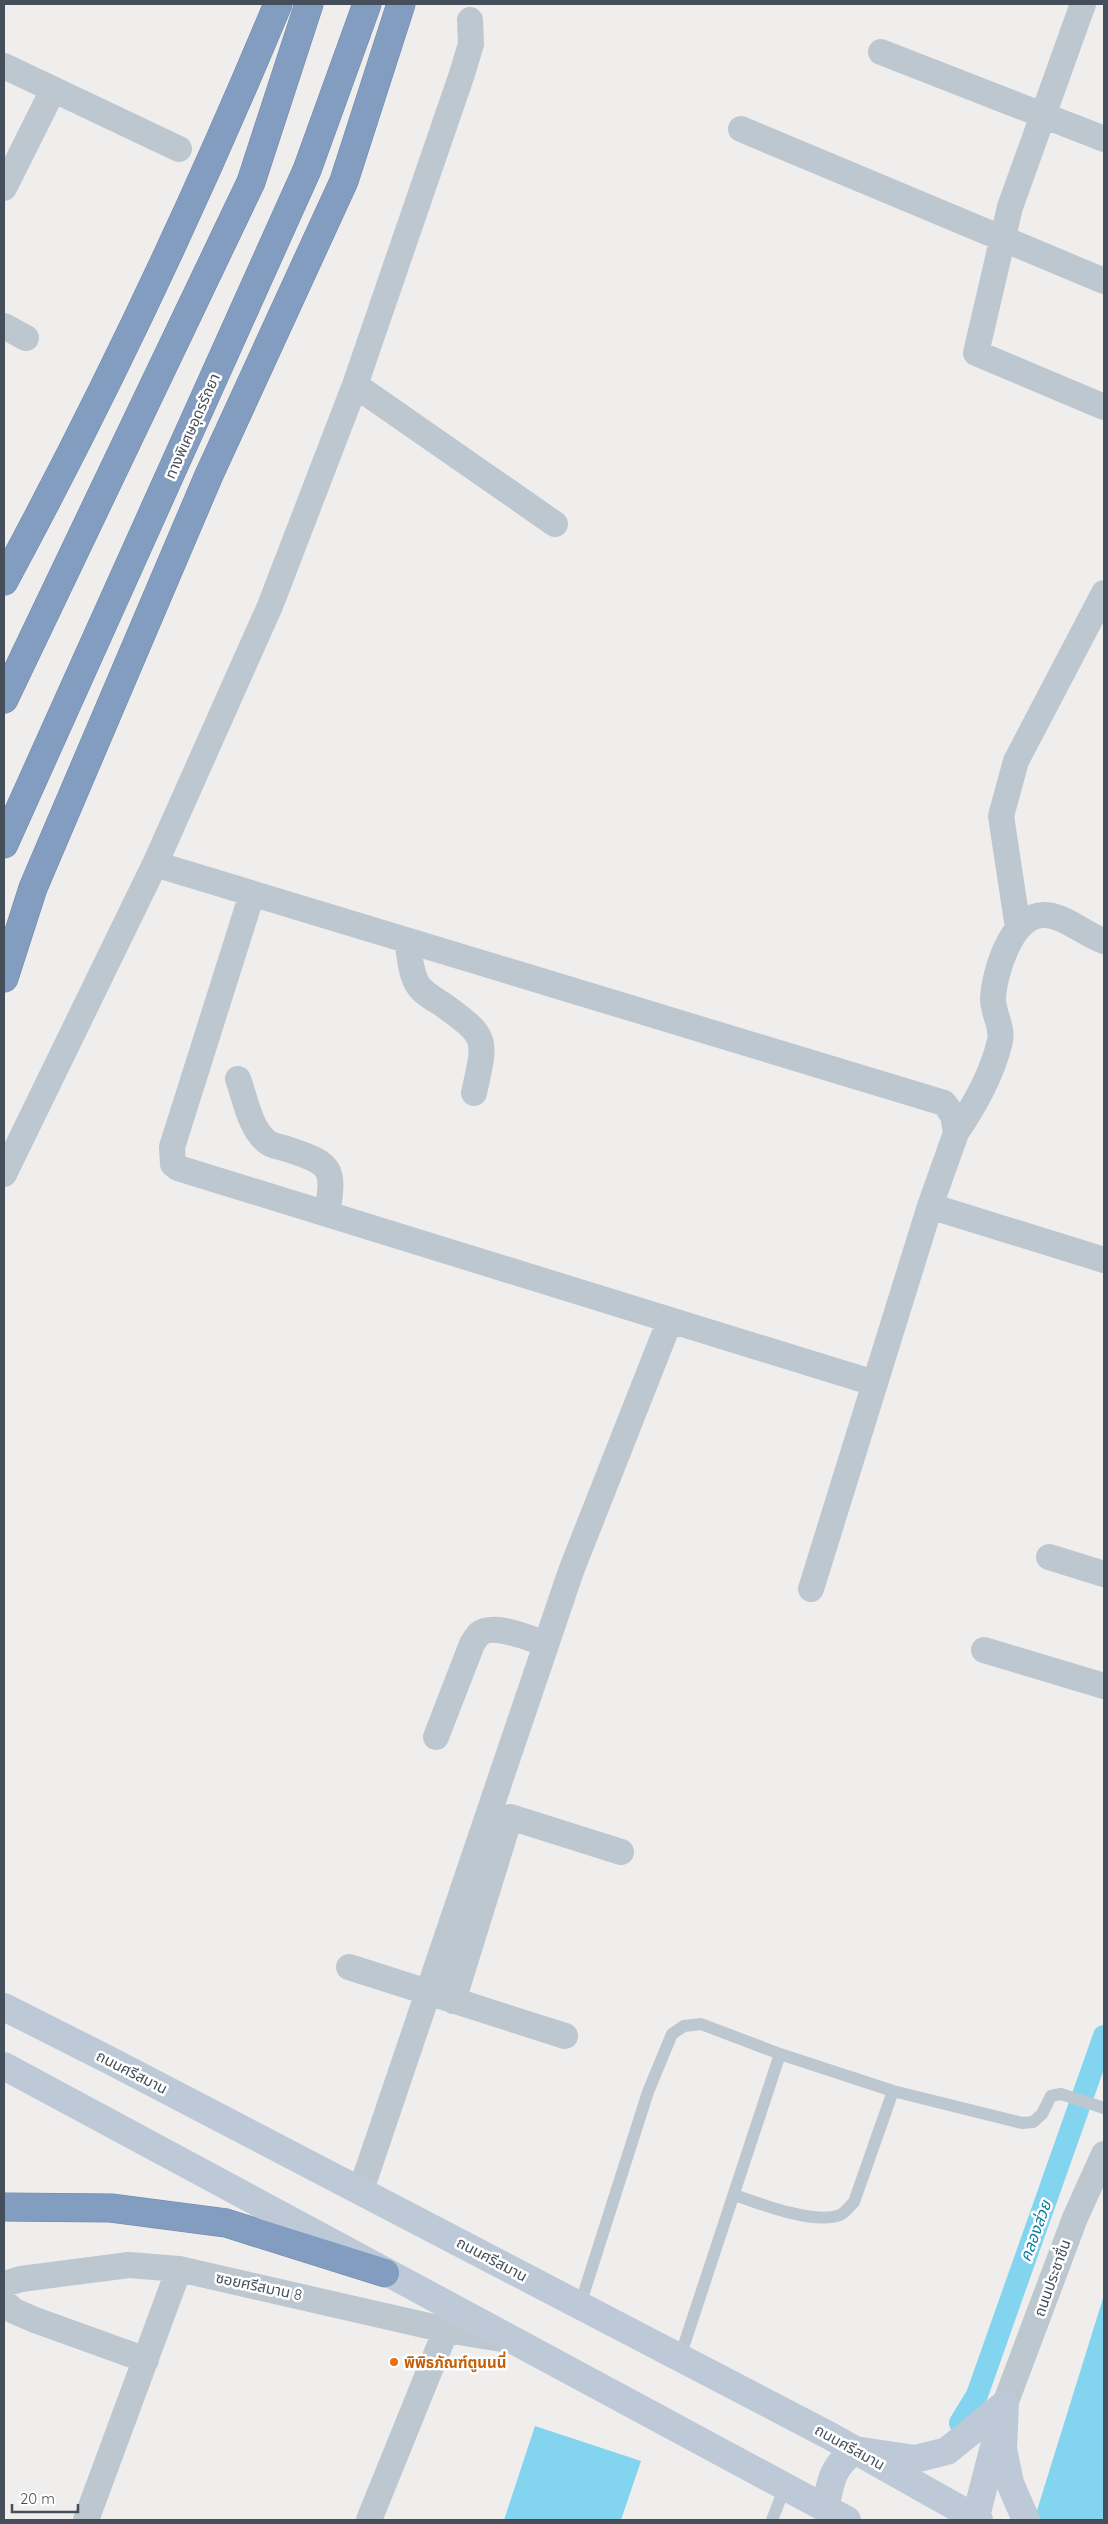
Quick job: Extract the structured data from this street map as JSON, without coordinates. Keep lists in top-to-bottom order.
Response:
{
  "streets": {
    "highway": ["ทางพิเศษอุดรรัถยา"],
    "main road": ["ถนนศรีสมาน"],
    "street": ["ถนนประชาชื่น", "ซอยศรีสมาน 8"]
  },
  "water": ["คลองส่วย"],
  "places": ["พิพิธภัณฑ์ตูนนนี่"],
  "scale_bar": "20 m"
}
